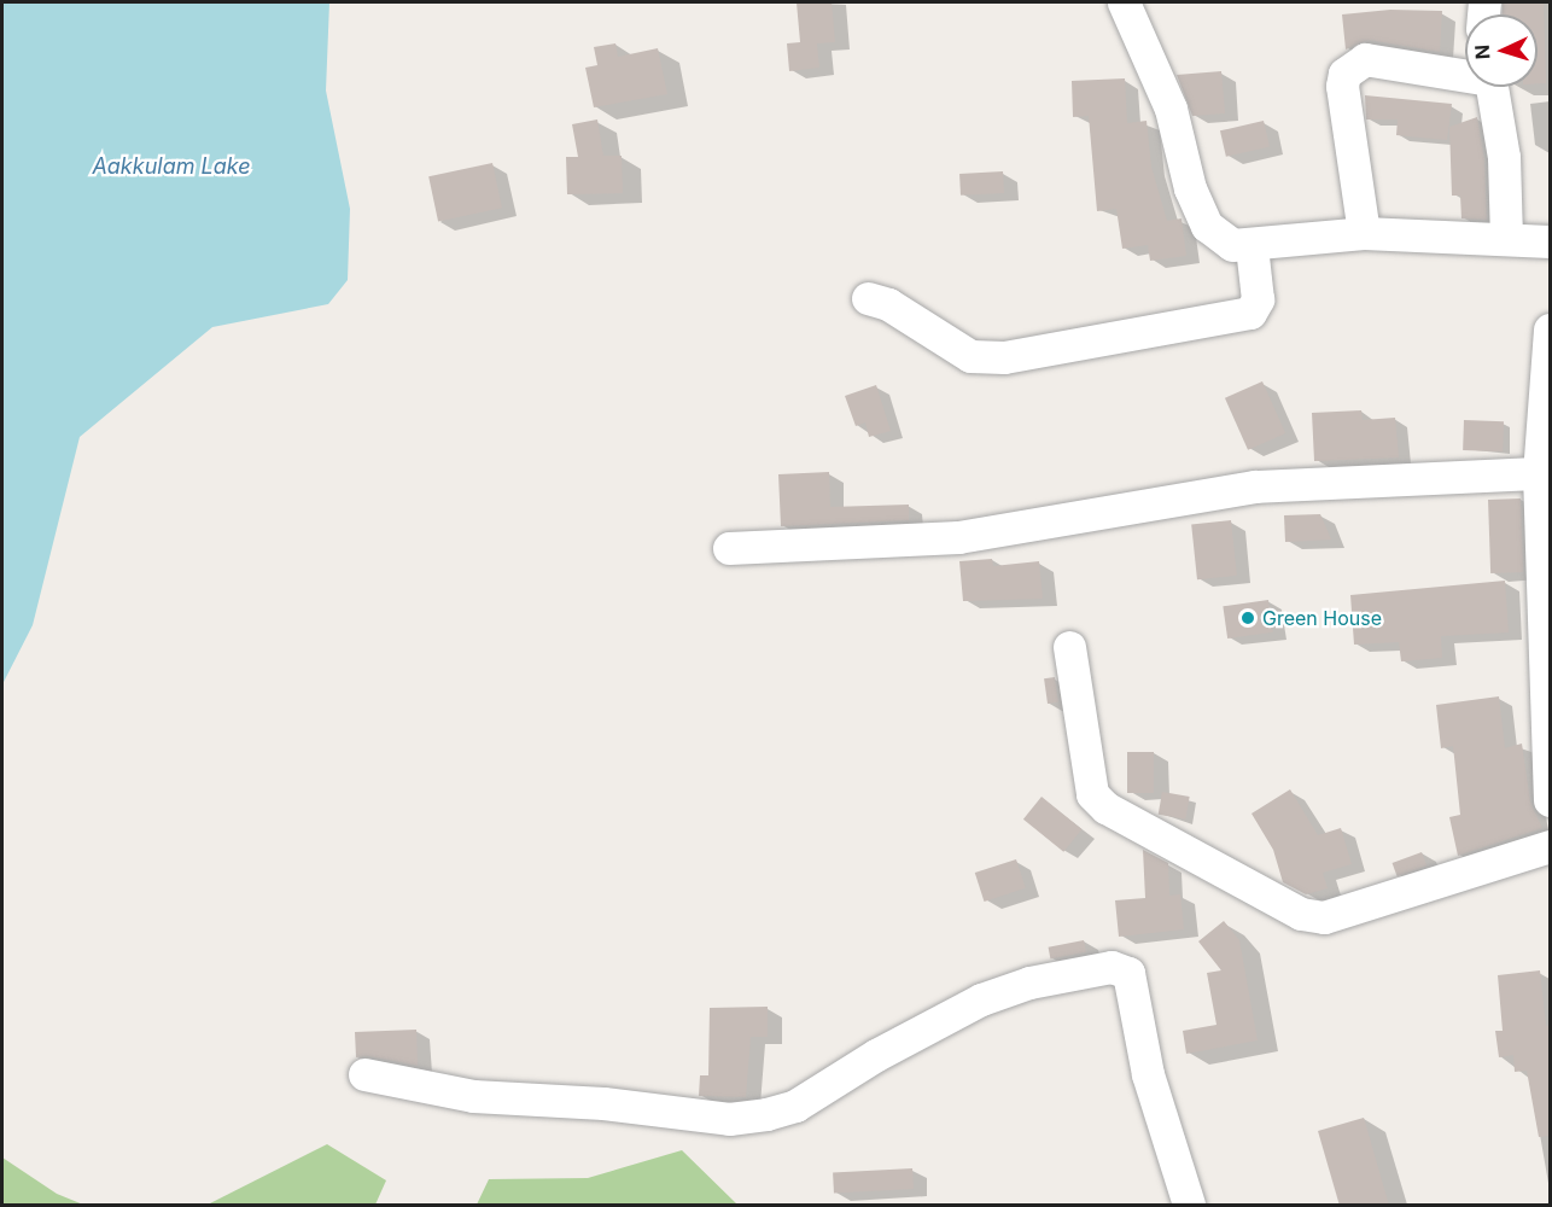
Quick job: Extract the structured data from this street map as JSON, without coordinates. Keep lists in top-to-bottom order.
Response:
{
  "water": ["Aakkulam Lake"],
  "places": ["Green House"],
  "north": "left"
}
